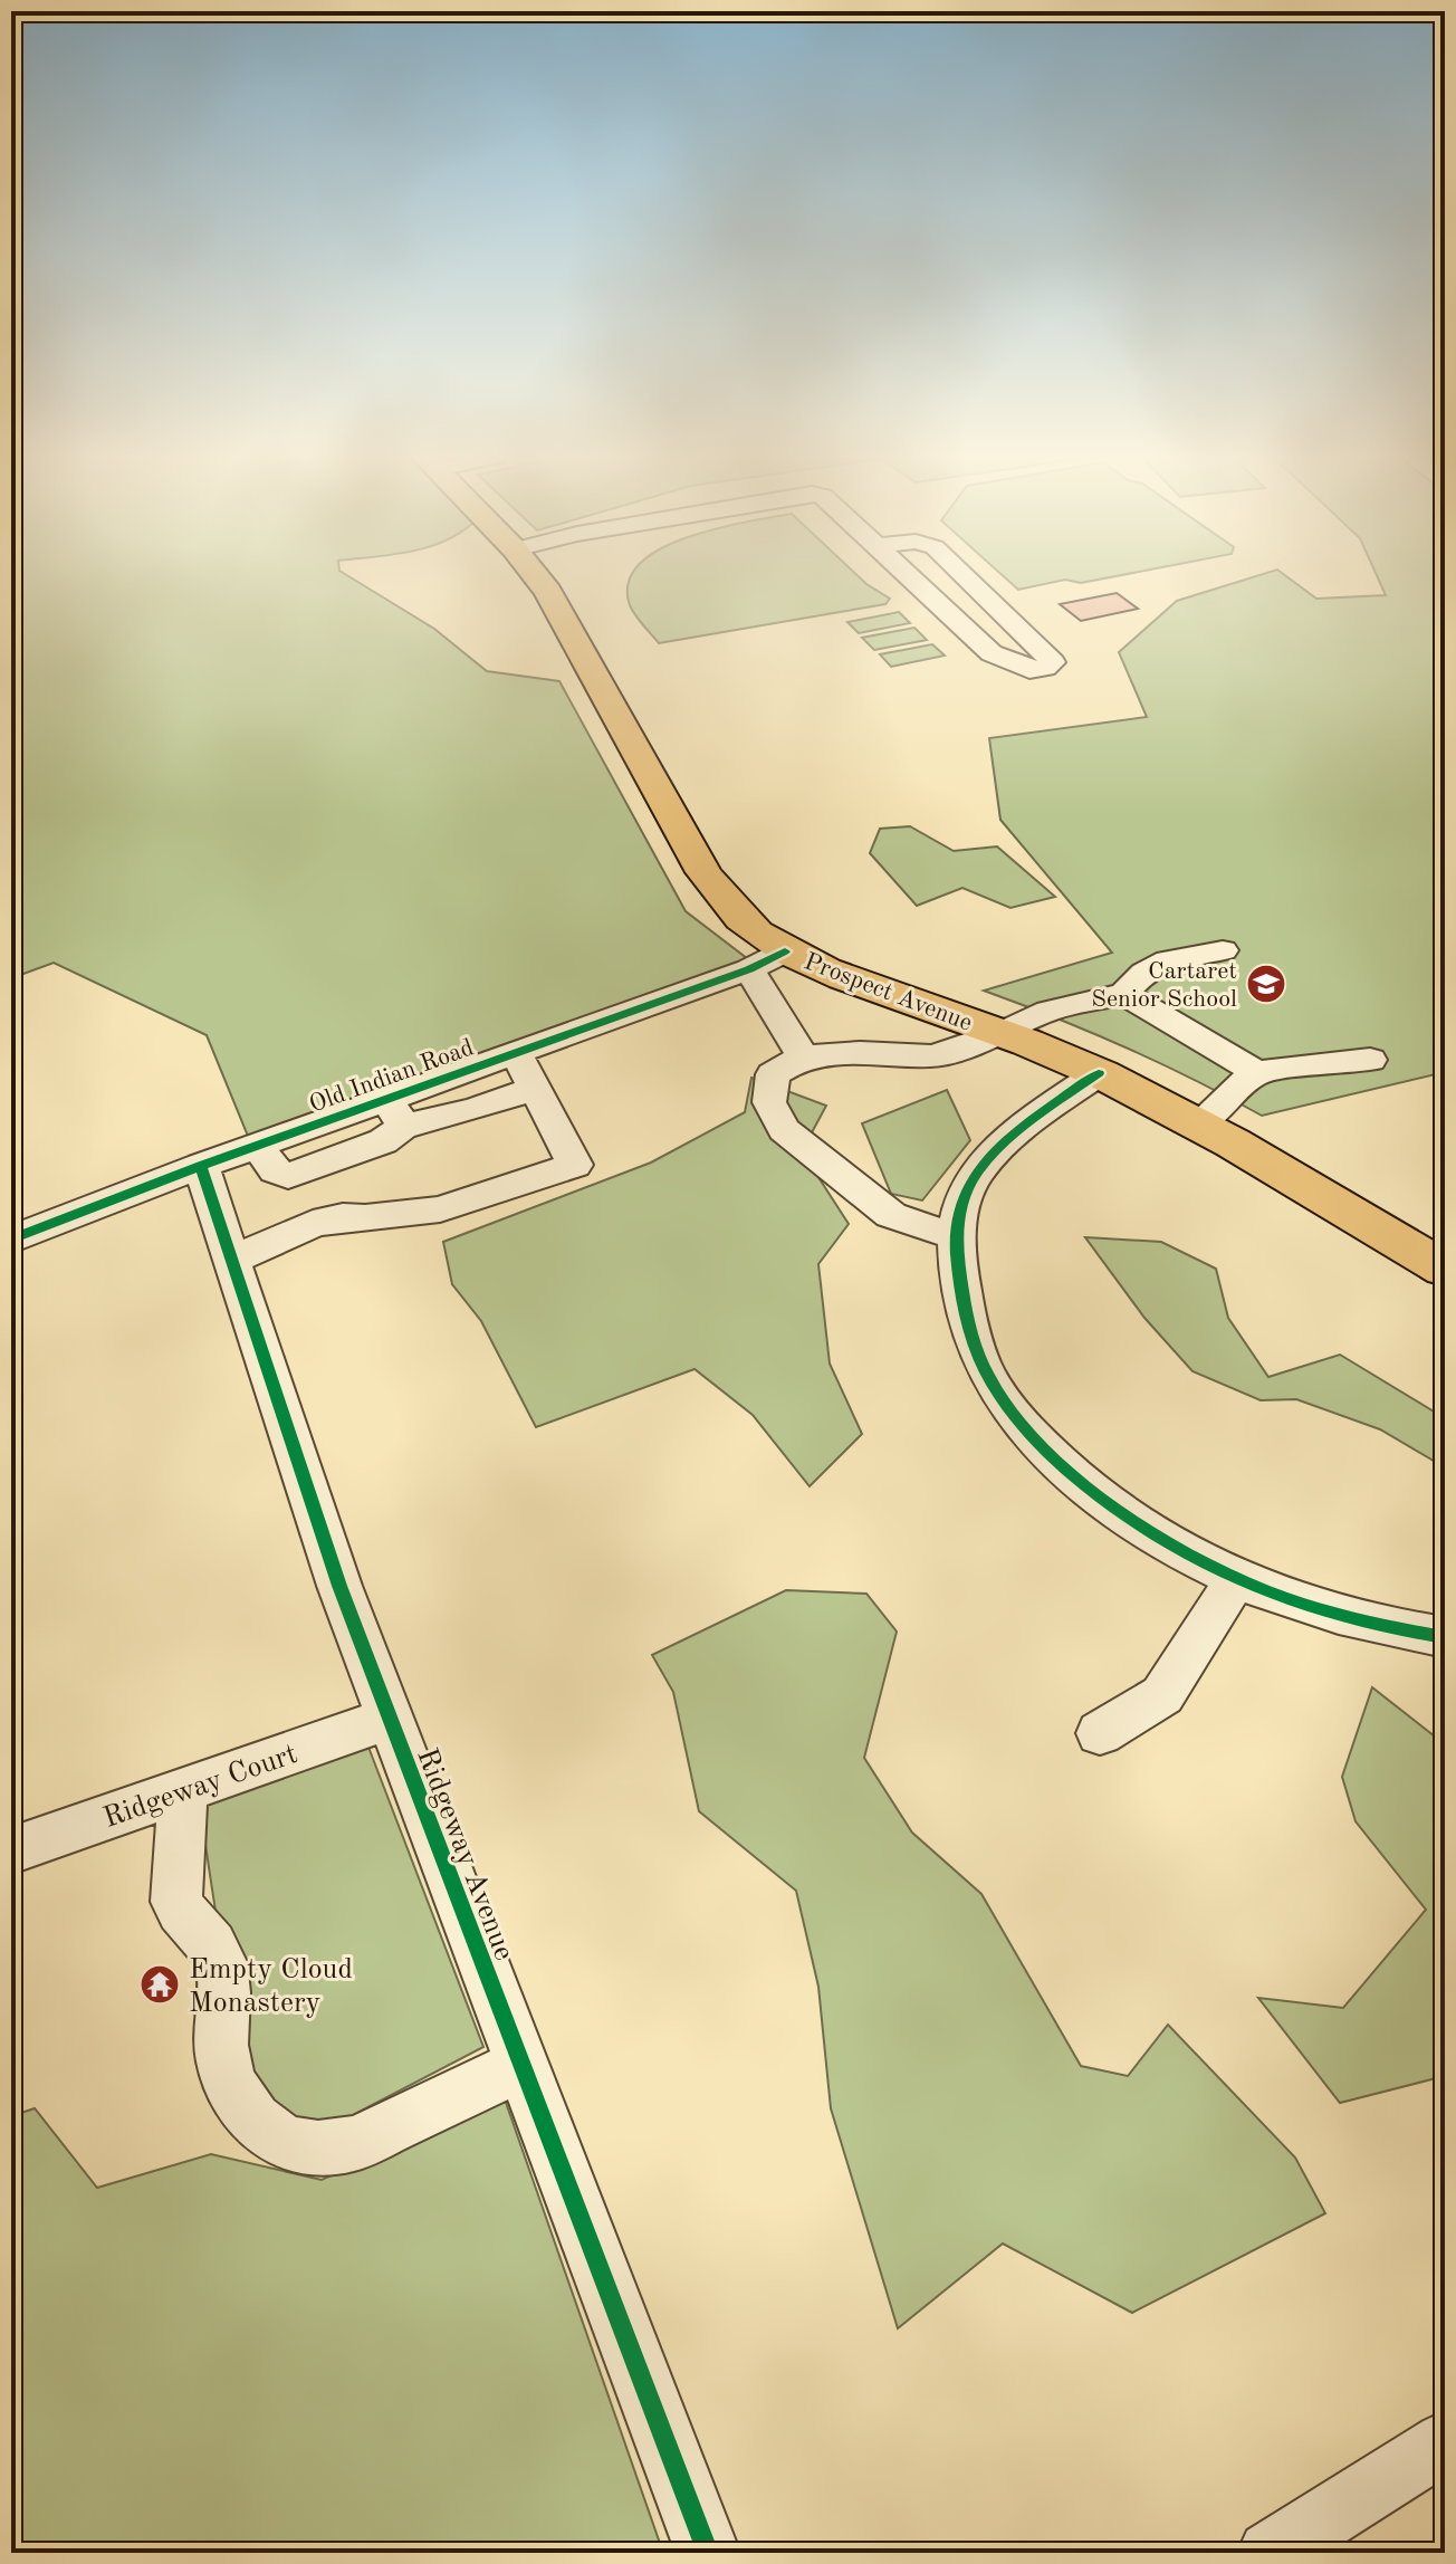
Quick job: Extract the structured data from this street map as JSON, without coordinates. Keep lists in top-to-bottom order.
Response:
{
  "streets": {
    "main road": ["Prospect Avenue"],
    "street": ["Old Indian Road", "Ridgeway Court", "Ridgeway Avenue"]
  },
  "crossings": [
    ["Prospect Avenue", "Old Indian Road"],
    ["Ridgeway Court", "Ridgeway Avenue"]
  ],
  "places": {
    "school or university": ["Cartaret Senior School"],
    "temple": ["Empty Cloud Monastery"]
  }
}
